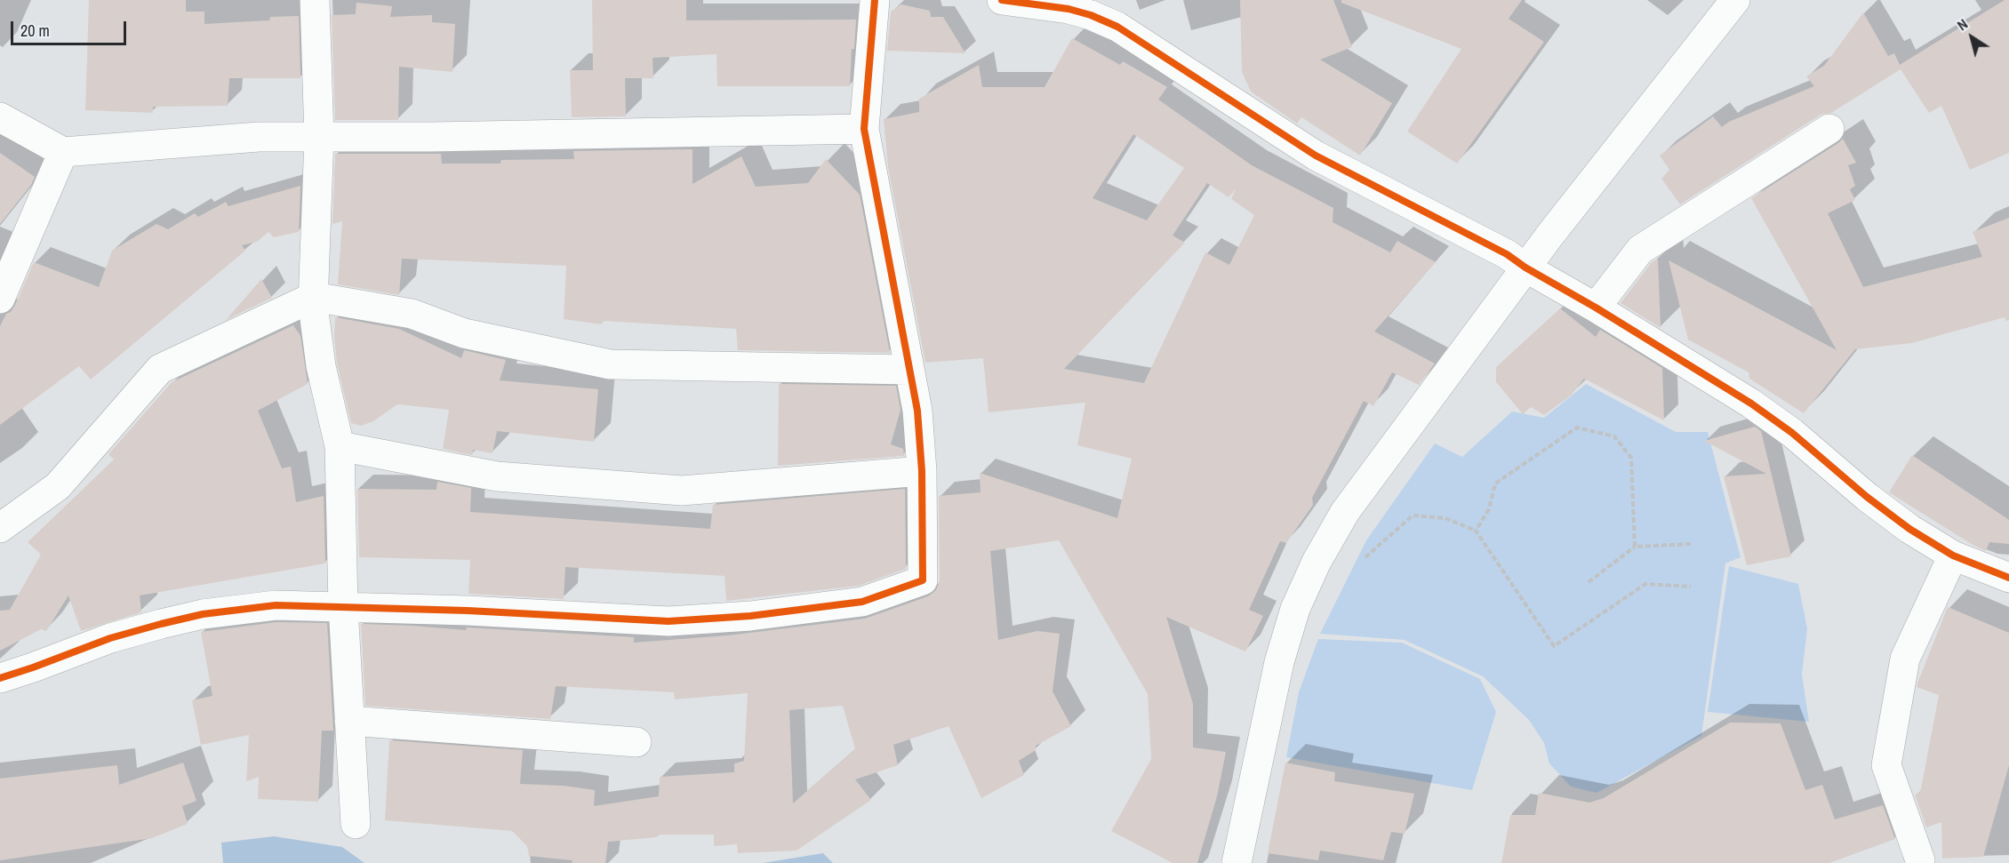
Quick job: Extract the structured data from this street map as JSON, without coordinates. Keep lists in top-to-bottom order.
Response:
{
  "scale_bar": "20 m",
  "north": "top left"
}
